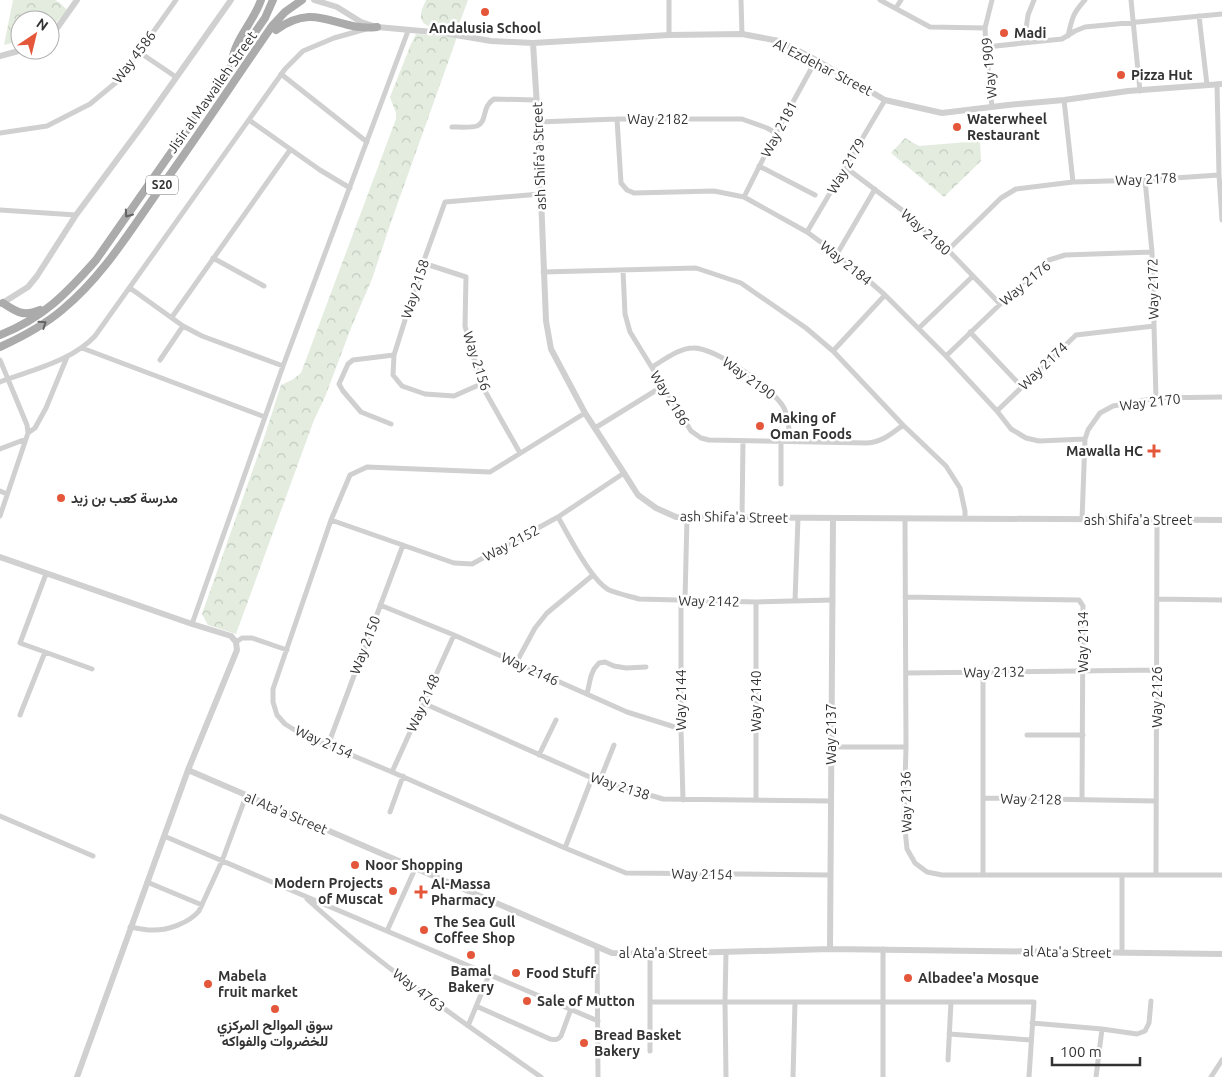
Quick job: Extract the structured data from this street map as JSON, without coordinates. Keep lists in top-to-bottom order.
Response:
{
  "streets": {
    "main road": ["Jisir al Mawaileh Street", "S20"],
    "street": [
      "Way 4586",
      "Al Ezdehar Street",
      "Way 1909",
      "Way 2182",
      "Way 2181",
      "ash Shifa'a Street",
      "Way 2179",
      "Way 2178",
      "Way 2180",
      "Way 2184",
      "Way 2176",
      "Way 2158",
      "Way 2172",
      "Way 2156",
      "Way 2174",
      "Way 2190",
      "Way 2186",
      "Way 2170",
      "Way 2152",
      "Way 2142",
      "Way 2134",
      "Way 2150",
      "Way 2146",
      "Way 2132",
      "Way 2126",
      "Way 2144",
      "Way 2140",
      "Way 2148",
      "Way 2137",
      "Way 2154",
      "Way 2138",
      "Way 2128",
      "Way 2136",
      "al Ata'a Street",
      "Way 4763"
    ]
  },
  "crossings": [
    ["Al Ezdehar Street", "Way 1909"],
    ["Al Ezdehar Street", "Way 2181"],
    ["Al Ezdehar Street", "ash Shifa'a Street"],
    ["Al Ezdehar Street", "Way 2179"],
    ["Way 2182", "Way 2181"],
    ["Way 2182", "ash Shifa'a Street"],
    ["Way 2182", "Way 2184"],
    ["Way 2181", "Way 2184"],
    ["ash Shifa'a Street", "Way 2158"],
    ["ash Shifa'a Street", "Way 2170"],
    ["ash Shifa'a Street", "Way 2152"],
    ["ash Shifa'a Street", "Way 2126"],
    ["ash Shifa'a Street", "Way 2144"],
    ["ash Shifa'a Street", "Way 2137"],
    ["ash Shifa'a Street", "Way 2154"],
    ["ash Shifa'a Street", "Way 2136"],
    ["Way 2179", "Way 2180"],
    ["Way 2179", "Way 2184"],
    ["Way 2178", "Way 2180"],
    ["Way 2178", "Way 2172"],
    ["Way 2180", "Way 2176"],
    ["Way 2184", "Way 2176"],
    ["Way 2184", "Way 2174"],
    ["Way 2184", "Way 2170"],
    ["Way 2176", "Way 2172"],
    ["Way 2158", "Way 2156"],
    ["Way 2172", "Way 2174"],
    ["Way 2172", "Way 2170"],
    ["Way 2156", "Way 2154"],
    ["Way 2190", "Way 2186"],
    ["Way 2152", "Way 2142"],
    ["Way 2152", "Way 2150"],
    ["Way 2152", "Way 2154"],
    ["Way 2142", "Way 2144"],
    ["Way 2142", "Way 2140"],
    ["Way 2142", "Way 2137"],
    ["Way 2134", "Way 2132"],
    ["Way 2134", "Way 2128"],
    ["Way 2134", "Way 2136"],
    ["Way 2150", "Way 2146"],
    ["Way 2150", "Way 2154"],
    ["Way 2146", "Way 2144"],
    ["Way 2146", "Way 2148"],
    ["Way 2132", "Way 2126"],
    ["Way 2132", "Way 2136"],
    ["Way 2126", "Way 2128"],
    ["Way 2126", "Way 2136"],
    ["Way 2144", "Way 2138"],
    ["Way 2140", "Way 2138"],
    ["Way 2148", "Way 2154"],
    ["Way 2148", "Way 2138"],
    ["Way 2137", "Way 2154"],
    ["Way 2137", "Way 2138"],
    ["Way 2137", "al Ata'a Street"],
    ["Way 2128", "Way 2136"]
  ],
  "places": {
    "other": [
      "Andalusia School",
      "Madi",
      "Pizza Hut",
      "Waterwheel Restaurant",
      "Making of Oman Foods",
      "مدرسة كعب بن زيد",
      "Noor Shopping",
      "Modern Projects of Muscat",
      "The Sea Gull Coffee Shop",
      "Bamal Bakery",
      "Food Stuff",
      "Albadee'a Mosque",
      "Mabela fruit market",
      "Sale of Mutton",
      "سوق الموالح المركزي للخضروات والفواكه",
      "Bread Basket Bakery"
    ],
    "health": ["Mawalla HC", "Al-Massa Pharmacy"]
  },
  "scale_bar": "100 m",
  "north": "top right"
}
